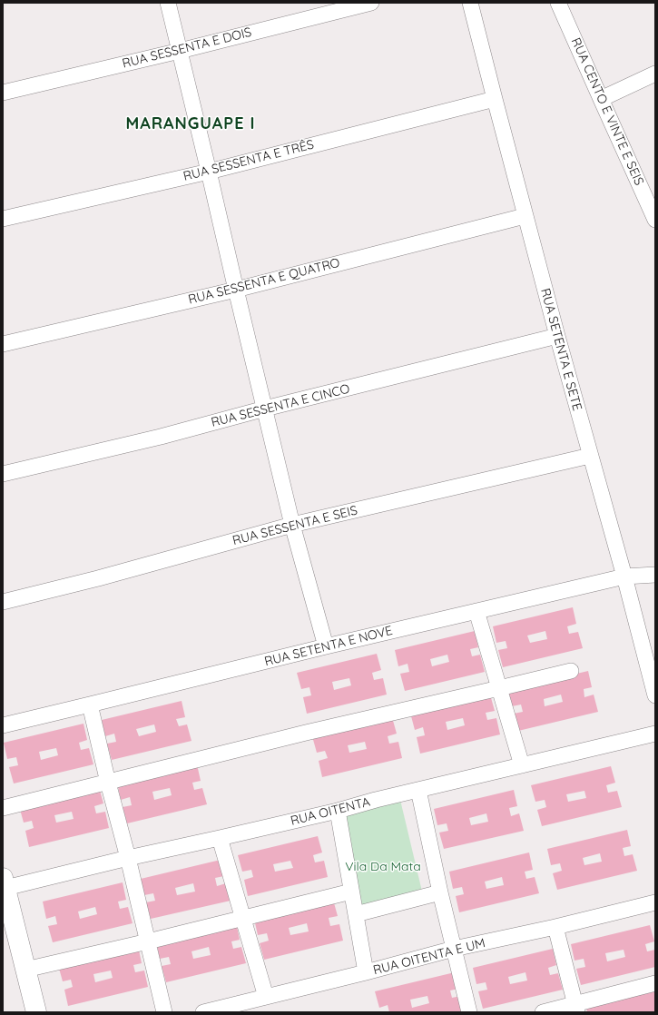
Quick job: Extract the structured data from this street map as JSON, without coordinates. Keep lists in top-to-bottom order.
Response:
{
  "streets": {
    "street": [
      "RUA SESSENTA E DOIS",
      "RUA CENTO E VINTE E SEIS",
      "RUA SESSENTA E TRÊS",
      "RUA SESSENTA E QUATRO",
      "RUA SETENTA E SETE",
      "RUA SESSENTA E CINCO",
      "RUA SESSENTA E SEIS",
      "RUA SETENTA E NOVE",
      "RUA OITENTA",
      "RUA OITENTA E UM"
    ]
  },
  "crossings": [
    ["RUA SESSENTA E TRÊS", "RUA SETENTA E SETE"],
    ["RUA SESSENTA E QUATRO", "RUA SETENTA E SETE"],
    ["RUA SETENTA E SETE", "RUA SESSENTA E CINCO"],
    ["RUA SETENTA E SETE", "RUA SESSENTA E SEIS"],
    ["RUA SETENTA E SETE", "RUA SETENTA E NOVE"]
  ],
  "districts": ["MARANGUAPE I"],
  "parks": ["Vila Da Mata"]
}
